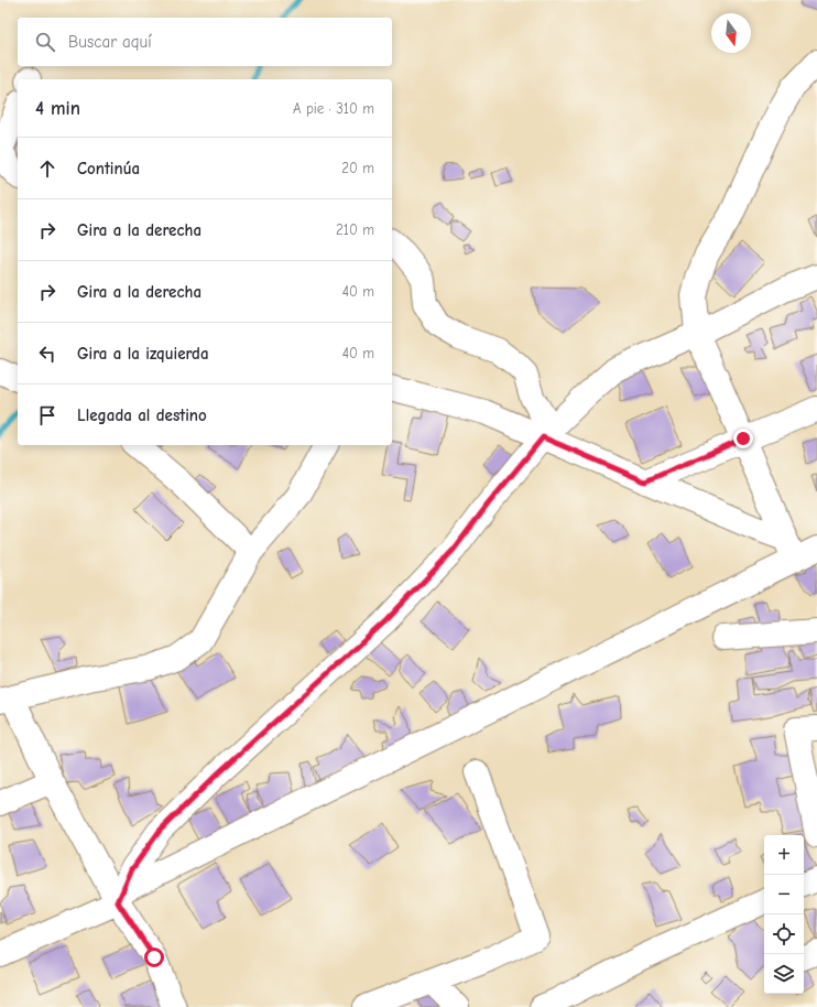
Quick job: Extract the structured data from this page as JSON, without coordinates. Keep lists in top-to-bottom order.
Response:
{
  "north": "bottom",
  "page": {
    "search": "Buscar aquí",
    "heading": ["4 min", "A pie · 310 m"],
    "list": [
      ["Continúa", "20 m"],
      ["Gira a la derecha", "210 m"],
      ["Gira a la derecha", "40 m"],
      ["Gira a la izquierda", "40 m"],
      "Llegada al destino"
    ],
    "map_buttons": ["+", "−"]
  }
}
